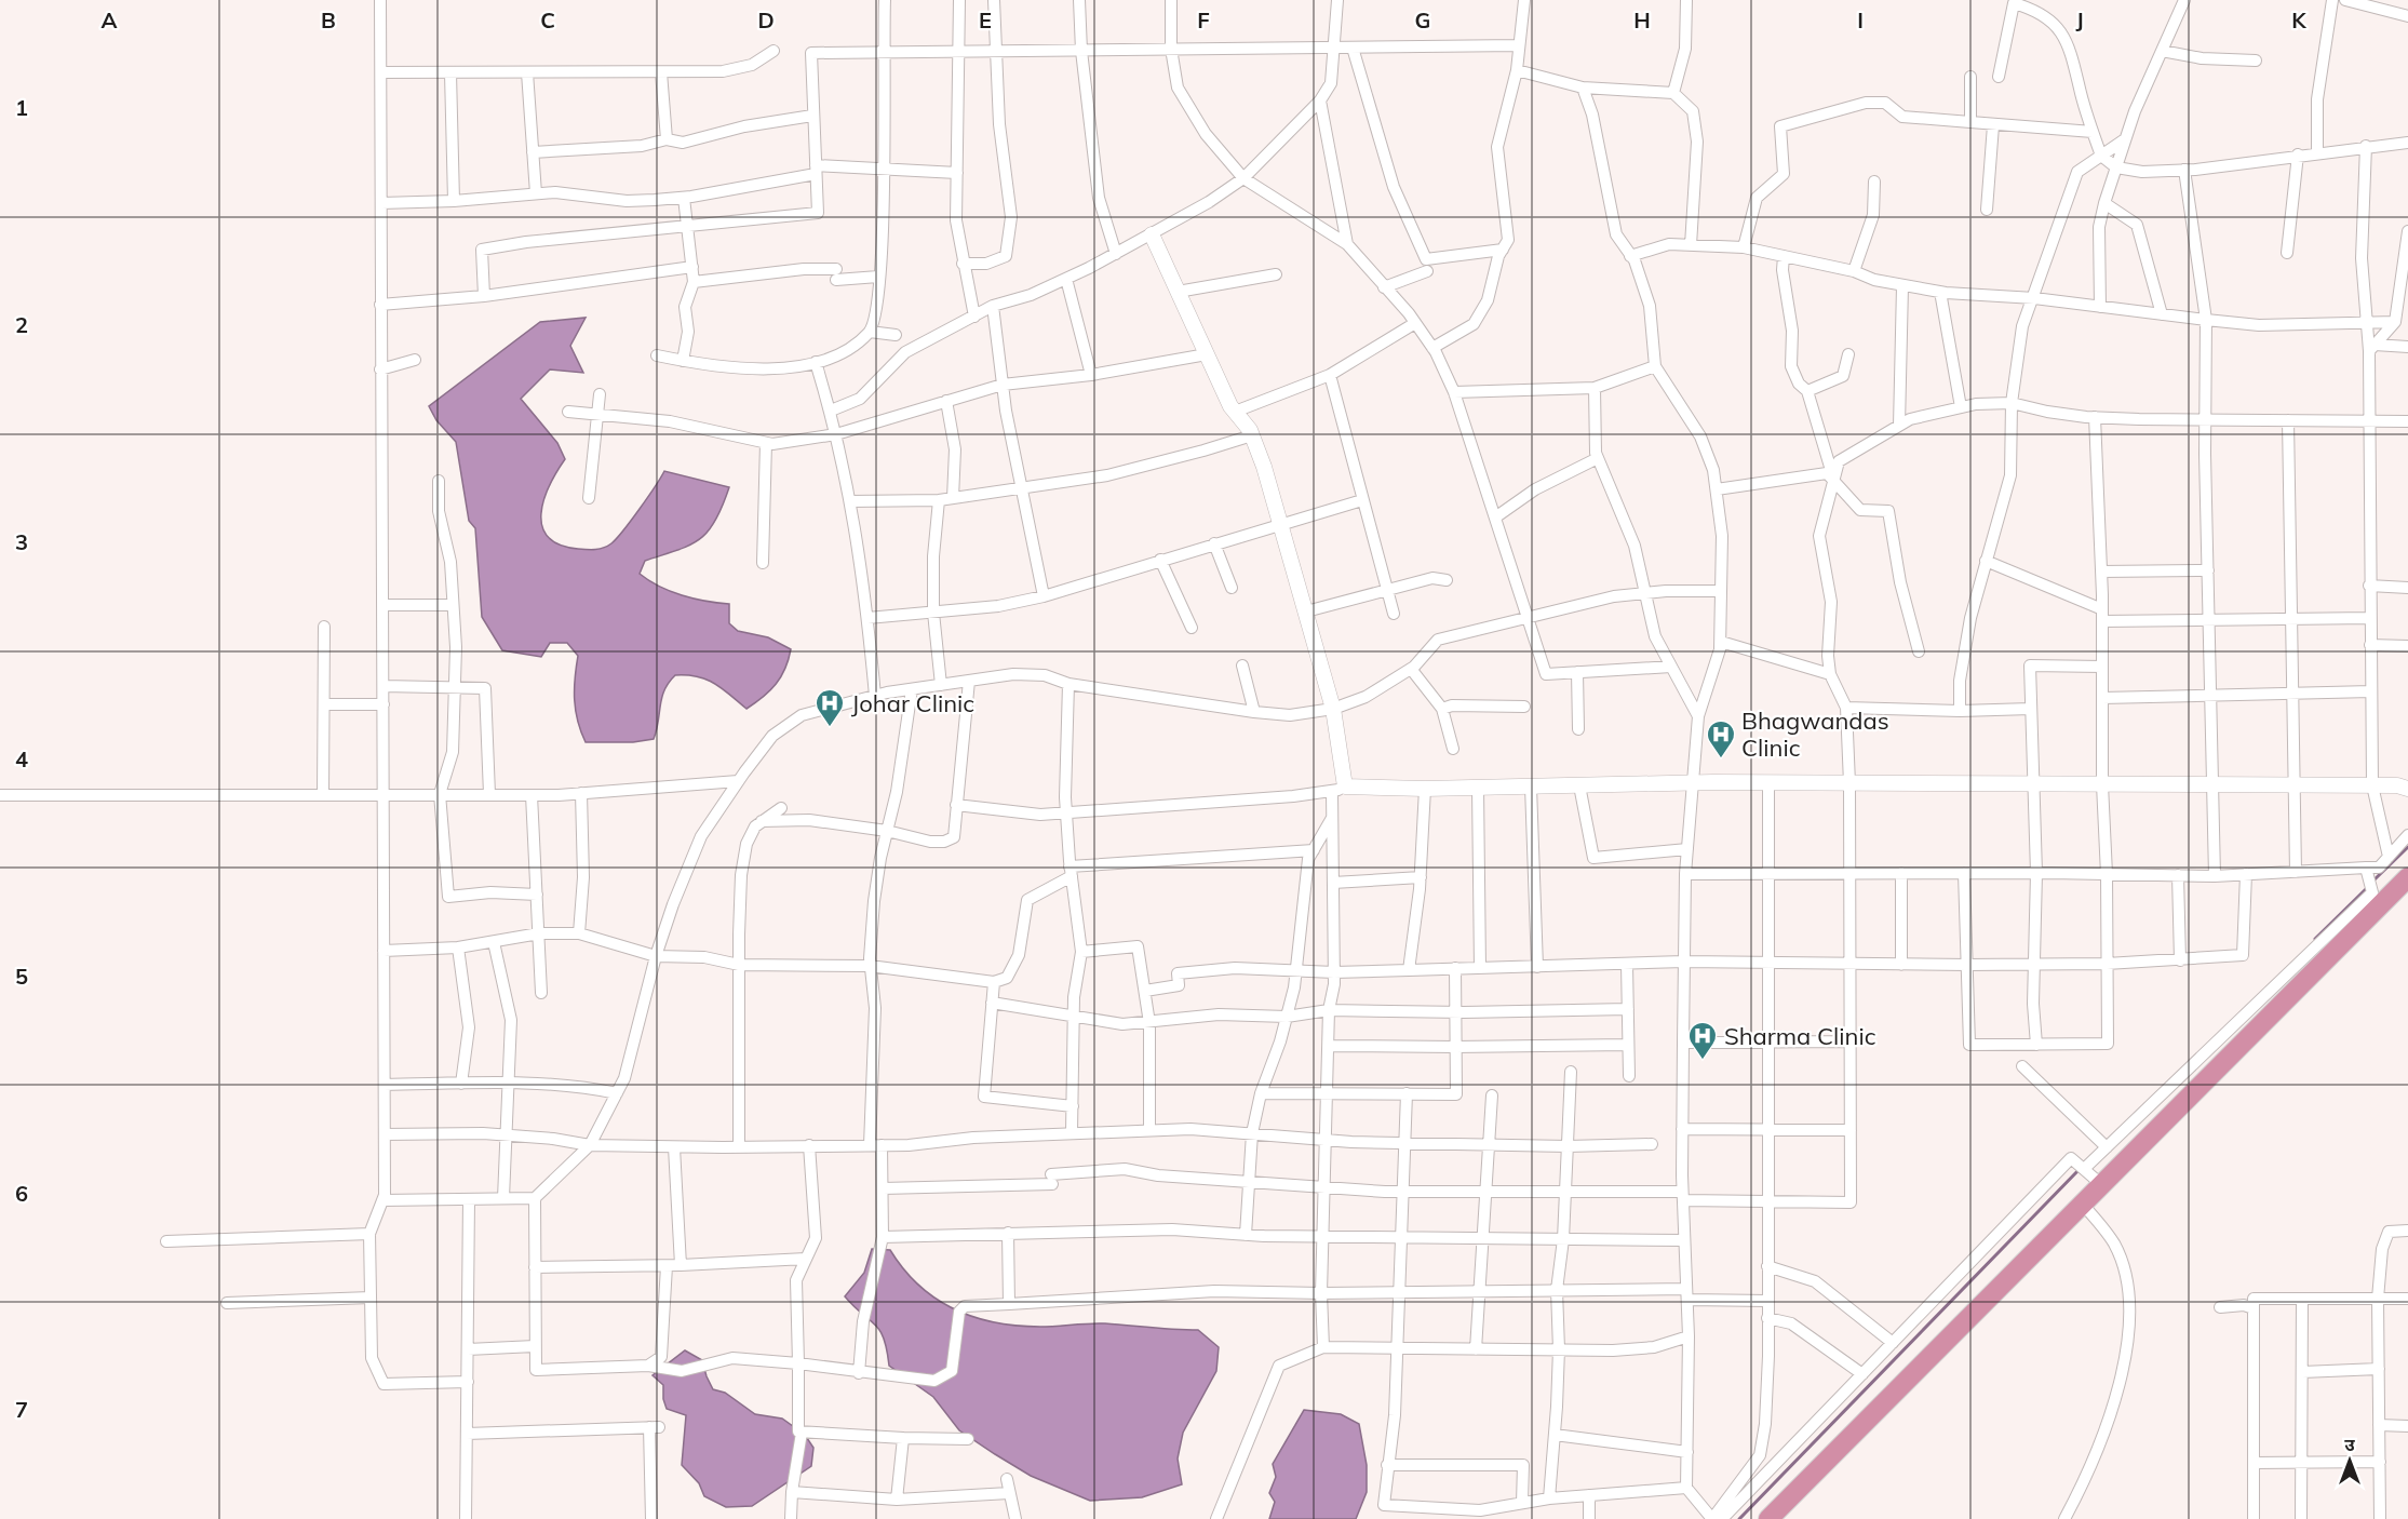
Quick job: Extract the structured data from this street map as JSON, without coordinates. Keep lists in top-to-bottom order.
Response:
{
  "places": {
    "hospital": ["Johar Clinic", "Bhagwandas Clinic", "Sharma Clinic"]
  },
  "north": "top",
  "grid": {
    "columns": [
      "A",
      "B",
      "C",
      "D",
      "E",
      "F",
      "G",
      "H",
      "I",
      "J",
      "K"
    ],
    "rows": [
      "1",
      "2",
      "3",
      "4",
      "5",
      "6",
      "7"
    ]
  }
}
